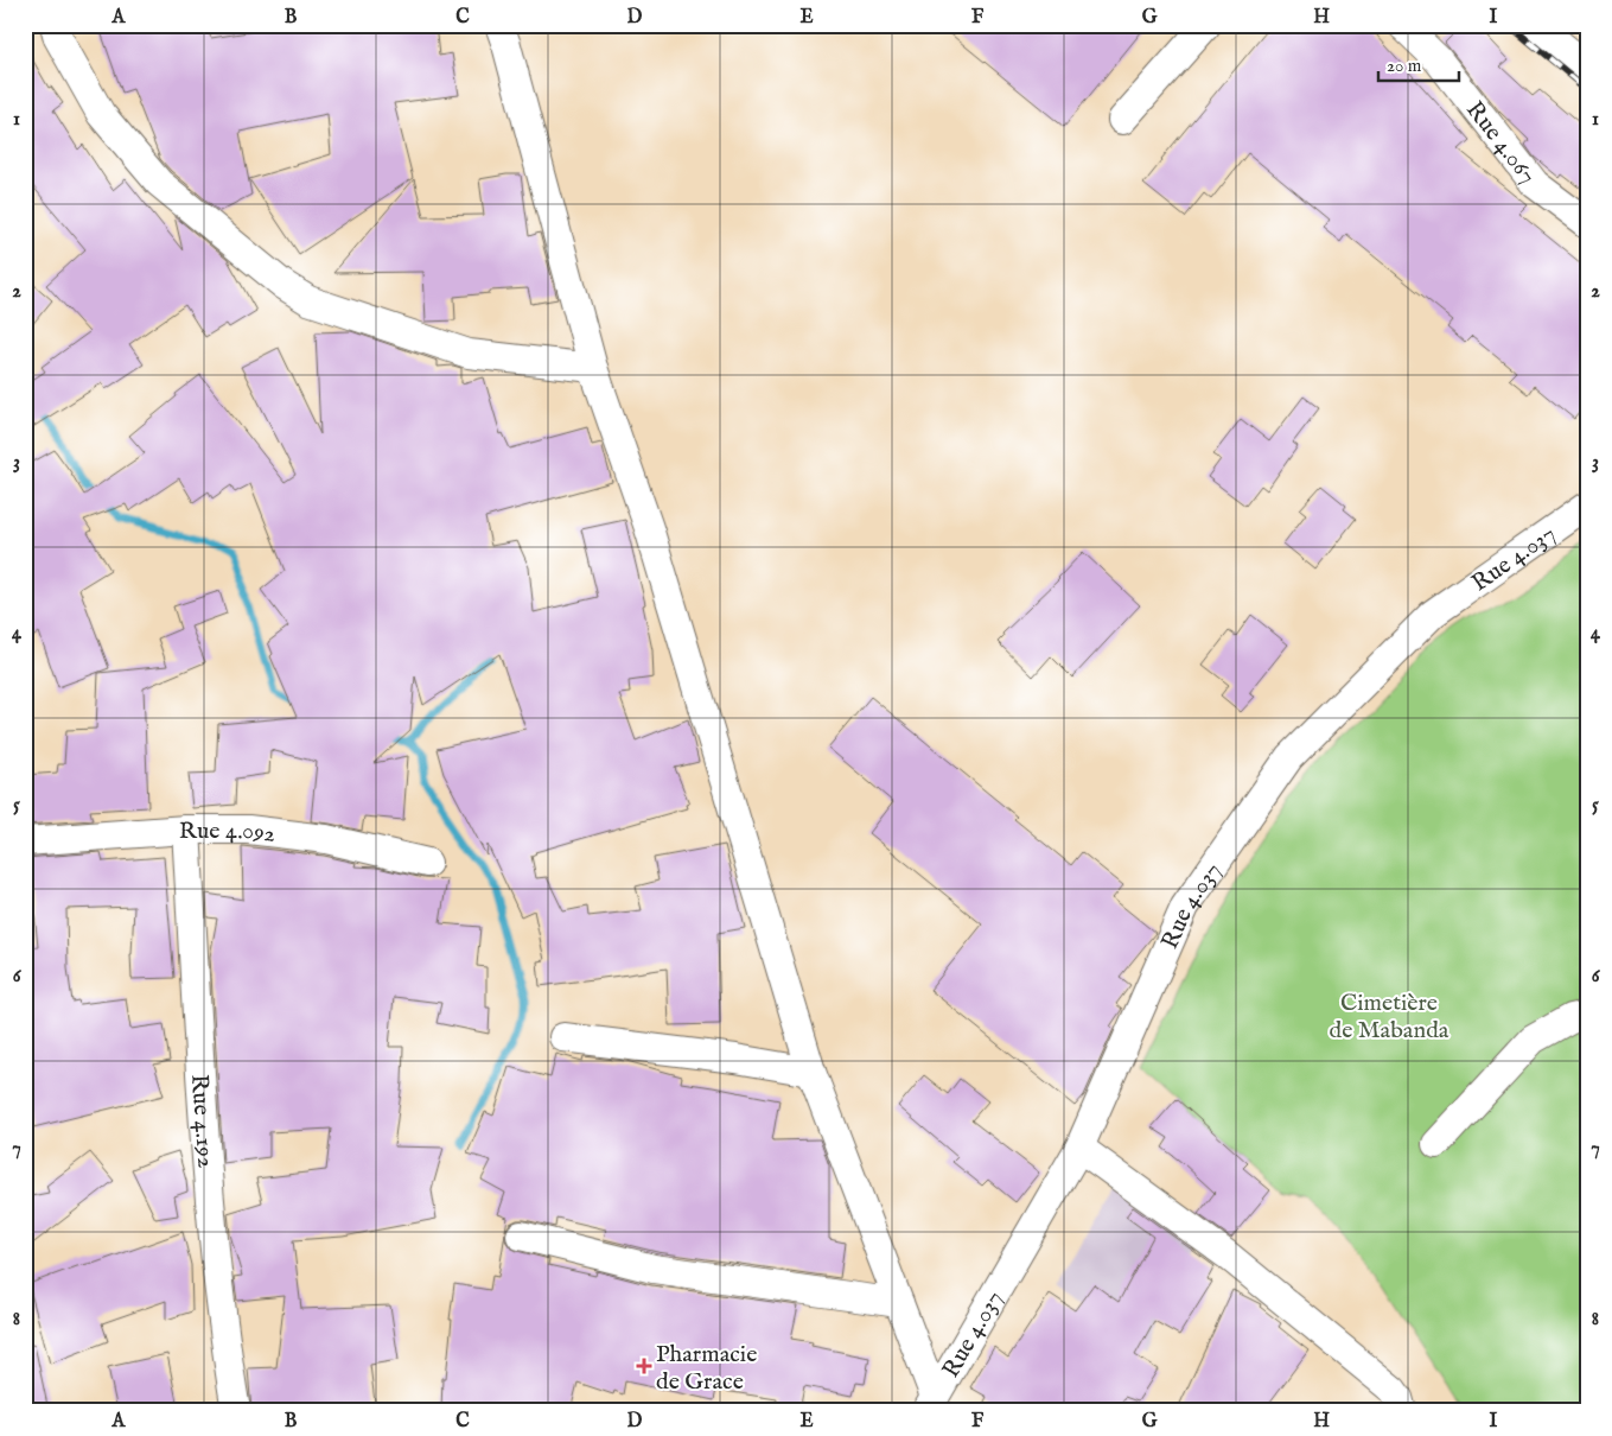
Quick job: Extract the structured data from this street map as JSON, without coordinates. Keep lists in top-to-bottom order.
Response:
{
  "streets": {
    "street": [
      "Rue 4.067",
      "Rue 4.037",
      "Rue 4.092",
      "Rue 4.192"
    ]
  },
  "crossings": [
    ["Rue 4.092", "Rue 4.192"]
  ],
  "parks": ["Cimetière de Mabanda"],
  "places": {
    "health": ["Pharmacie de Grace"]
  },
  "scale_bar": "20 m",
  "grid": {
    "columns": [
      "A",
      "B",
      "C",
      "D",
      "E",
      "F",
      "G",
      "H",
      "I"
    ],
    "rows": [
      "1",
      "2",
      "3",
      "4",
      "5",
      "6",
      "7",
      "8"
    ]
  }
}
